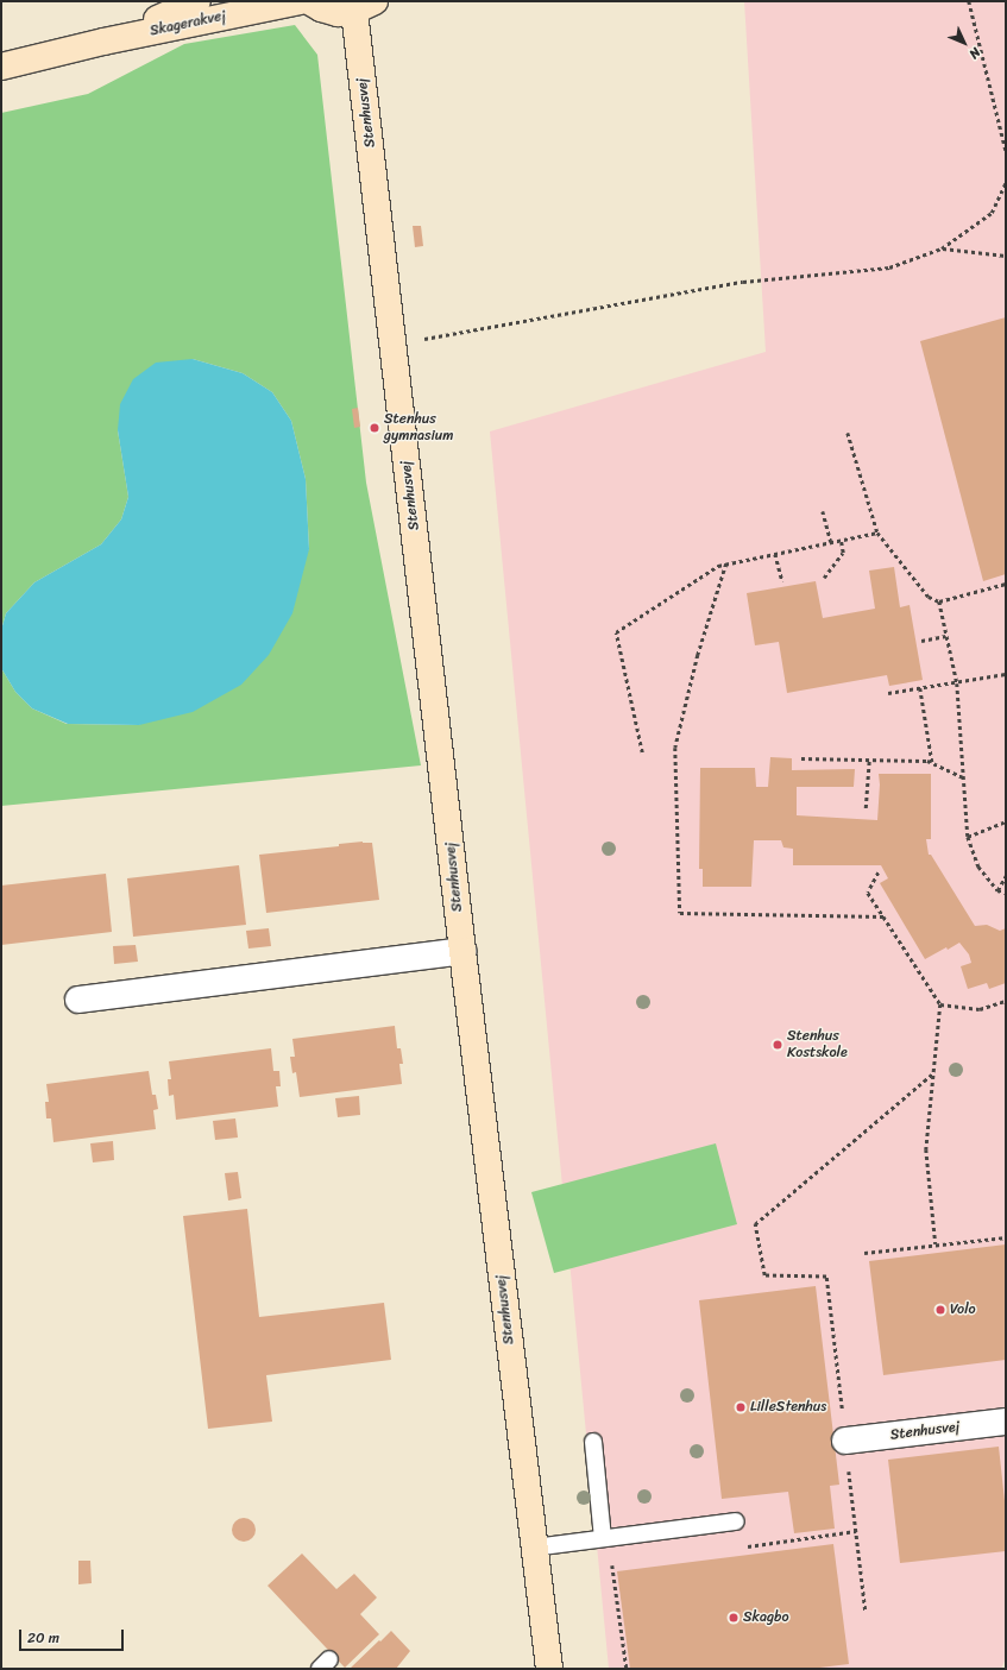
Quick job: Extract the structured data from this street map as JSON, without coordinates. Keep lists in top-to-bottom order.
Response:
{
  "streets": {
    "street": ["Skagerakvej", "Stenhusvej"]
  },
  "places": [
    "Stenhus gymnasium",
    "Stenhus Kostskole",
    "Volo",
    "LilleStenhus",
    "Skagbo"
  ],
  "scale_bar": "20 m",
  "north": "bottom right"
}
